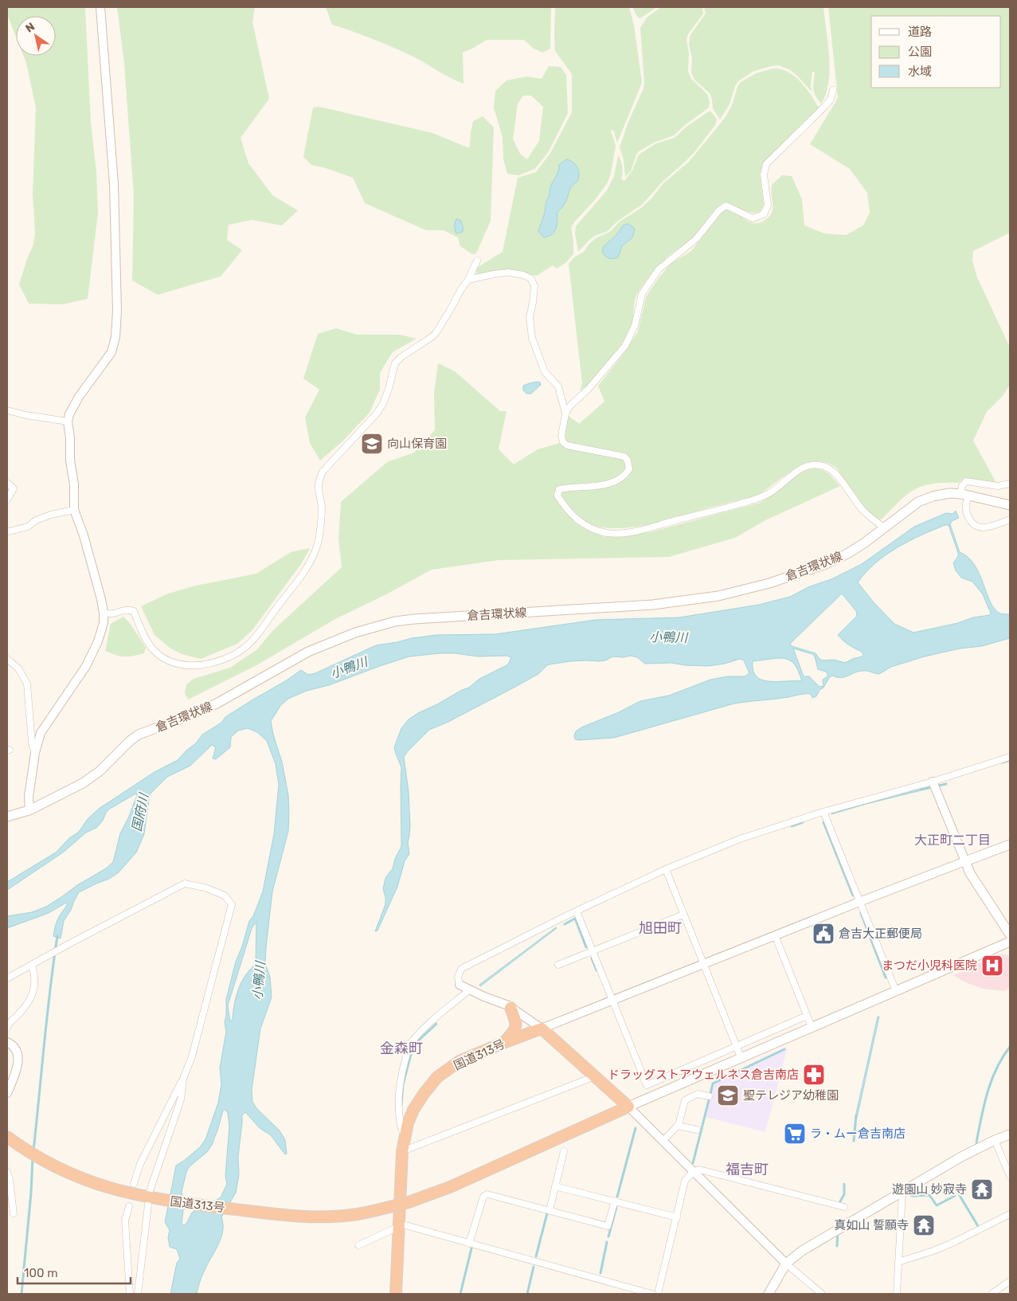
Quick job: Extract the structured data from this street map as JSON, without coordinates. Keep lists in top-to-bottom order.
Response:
{
  "streets": {
    "highway": ["国道313号"],
    "main road": ["倉吉環状線"]
  },
  "districts": [
    "大正町二丁目",
    "旭田町",
    "金森町",
    "福吉町"
  ],
  "water": ["小鴨川", "国府川"],
  "places": {
    "school or university": ["向山保育園", "聖テレジア幼稚園"],
    "public building": ["倉吉大正郵便局"],
    "hospital": ["まつだ小児科医院"],
    "pharmacy": ["ドラッグストアウェルネス倉吉南店"],
    "supermarket": ["ラ・ムー倉吉南店"],
    "temple": ["遊園山 妙寂寺", "真如山 誓願寺"]
  },
  "legend": ["道路", "公園", "水域"],
  "scale_bar": "100 m",
  "north": "top left"
}
